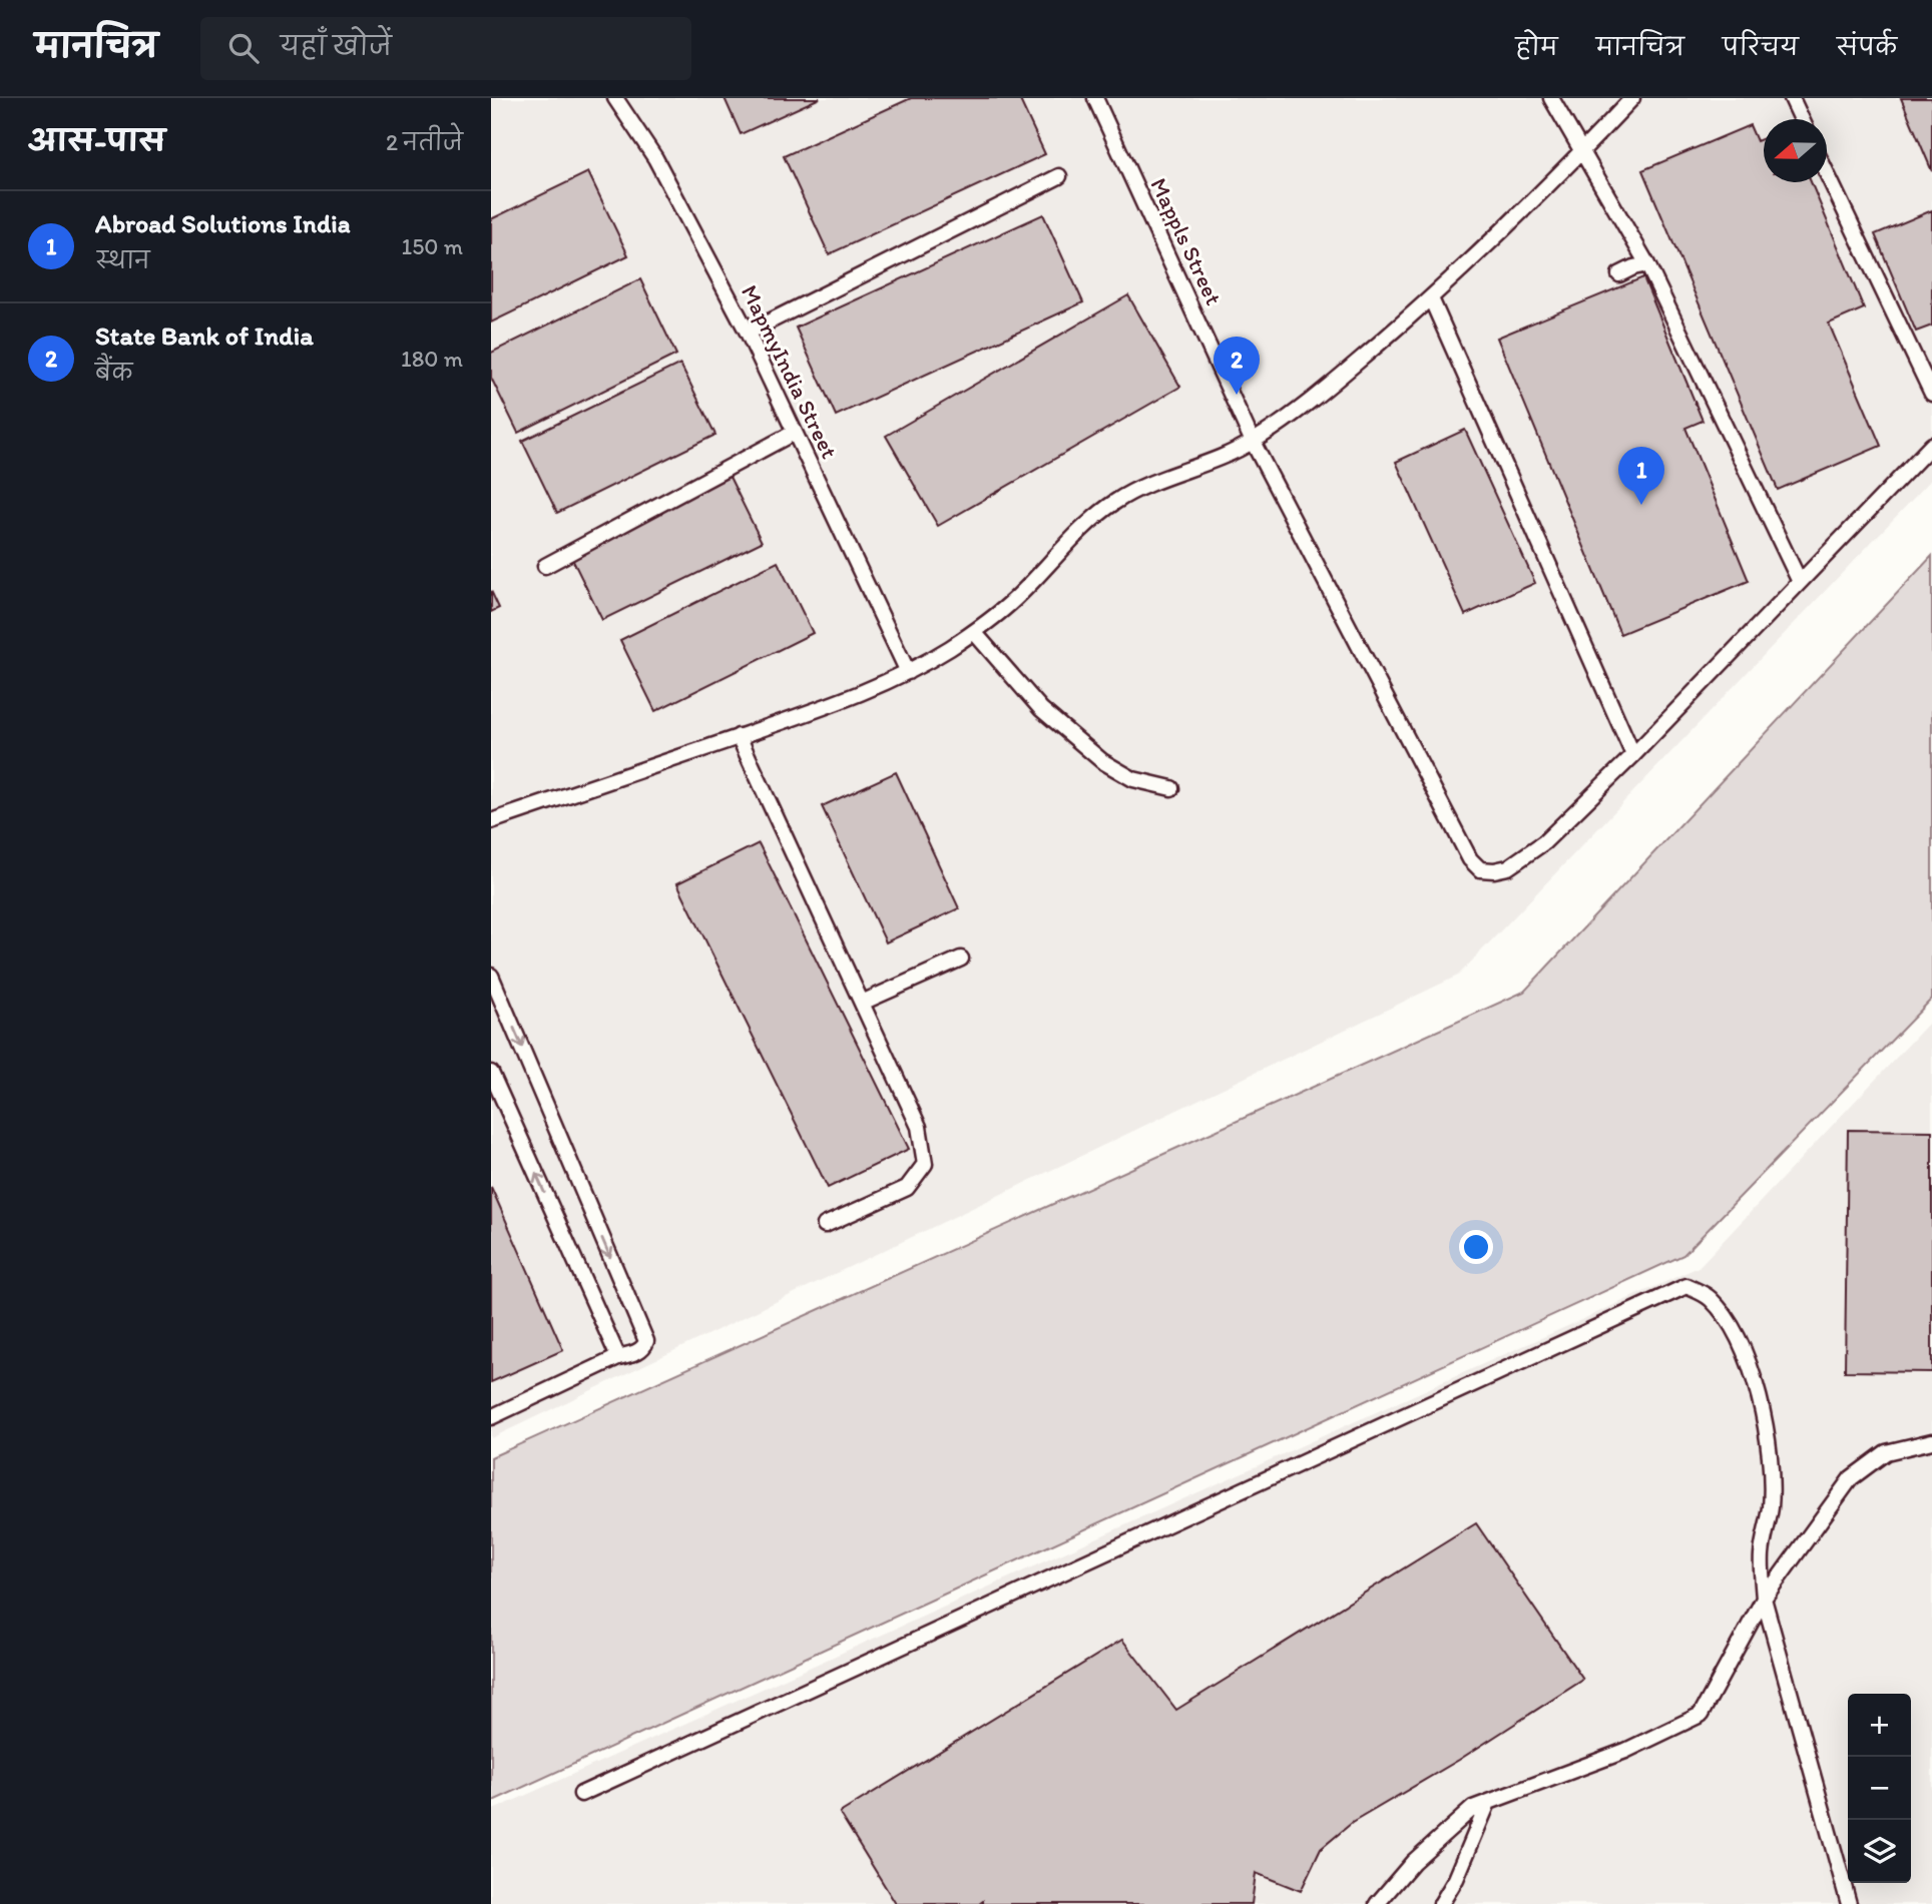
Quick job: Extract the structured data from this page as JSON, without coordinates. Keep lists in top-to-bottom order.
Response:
{
  "streets": {
    "lane": ["Mappls Street", "MapmyIndia Street"]
  },
  "north": "left",
  "page": {
    "header": "मानचित्र",
    "search": "यहाँ खोजें",
    "nav": [
      "होम",
      "मानचित्र",
      "परिचय",
      "संपर्क"
    ],
    "heading": ["आस-पास", "2 नतीजे"],
    "list": [
      {
        "mark": "1",
        "name": "Abroad Solutions India",
        "note": "स्थान",
        "value": "150 m"
      },
      {
        "mark": "2",
        "name": "State Bank of India",
        "note": "बैंक",
        "value": "180 m"
      }
    ],
    "pins": ["2", "1"],
    "map_buttons": ["+", "−"]
  }
}
